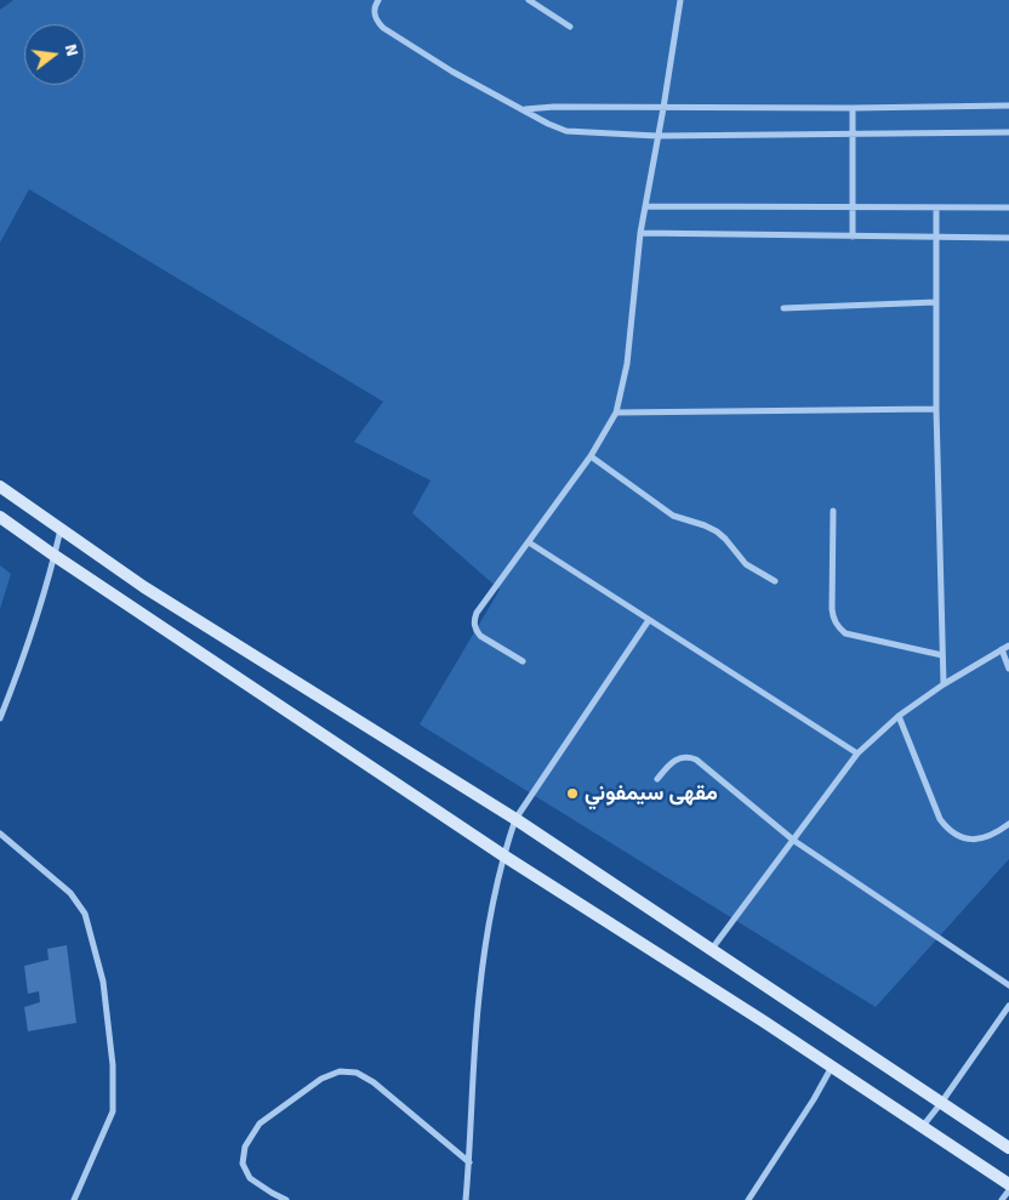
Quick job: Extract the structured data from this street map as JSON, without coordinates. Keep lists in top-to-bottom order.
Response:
{
  "places": ["مقهى سيمفوني"],
  "north": "right"
}
